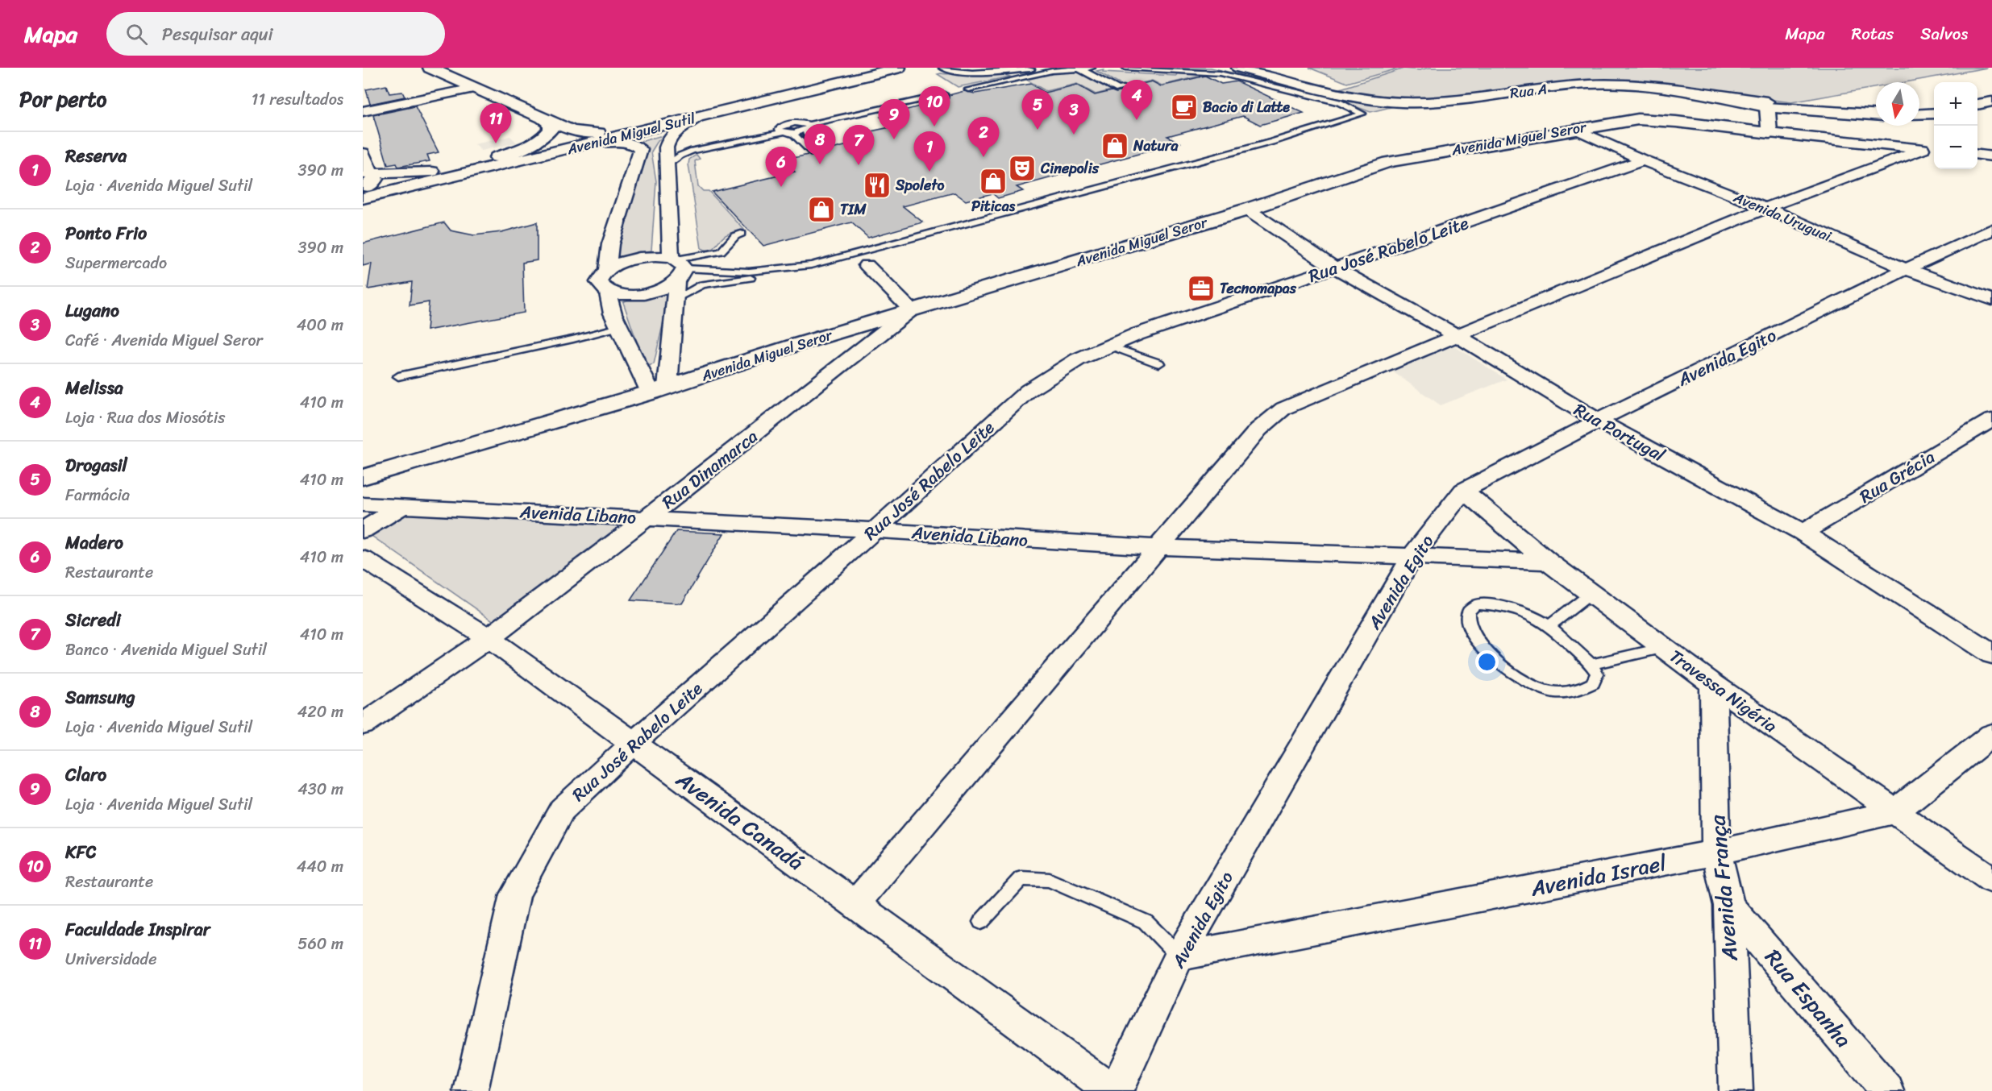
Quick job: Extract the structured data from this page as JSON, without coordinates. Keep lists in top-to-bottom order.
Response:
{
  "streets": {
    "main road": ["Rua A", "Avenida Miguel Sutil", "Avenida Miguel Seror"],
    "street": [
      "Avenida Uruguai",
      "Rua José Rabelo Leite",
      "Avenida Egito",
      "Rua Portugal",
      "Rua Dinamarca",
      "Rua Grécia",
      "Avenida Libano",
      "Travessa Nigéria",
      "Avenida Canadá",
      "Avenida Israel",
      "Avenida França",
      "Rua Espanha"
    ]
  },
  "crossings": [
    ["Avenida Miguel Seror", "Avenida Uruguai"],
    ["Avenida Miguel Seror", "Rua Portugal"],
    ["Avenida Miguel Seror", "Rua Dinamarca"],
    ["Avenida Uruguai", "Rua José Rabelo Leite"],
    ["Avenida Uruguai", "Avenida Egito"],
    ["Rua José Rabelo Leite", "Rua Portugal"],
    ["Rua José Rabelo Leite", "Avenida Libano"],
    ["Rua José Rabelo Leite", "Avenida Canadá"],
    ["Avenida Egito", "Rua Portugal"],
    ["Avenida Egito", "Avenida Libano"],
    ["Avenida Egito", "Travessa Nigéria"],
    ["Avenida Egito", "Avenida Canadá"],
    ["Avenida Egito", "Avenida Israel"],
    ["Rua Portugal", "Rua Grécia"],
    ["Rua Dinamarca", "Avenida Libano"],
    ["Rua Dinamarca", "Avenida Canadá"],
    ["Avenida Libano", "Travessa Nigéria"],
    ["Travessa Nigéria", "Avenida Israel"],
    ["Travessa Nigéria", "Avenida França"],
    ["Avenida Israel", "Avenida França"],
    ["Avenida França", "Rua Espanha"]
  ],
  "places": {
    "cafe": ["Bacio di Latte"],
    "shop": ["Natura", "Piticas", "TIM"],
    "theatre": ["Cinepolis"],
    "restaurant": ["Spoleto"],
    "office": ["Tecnomapas"]
  },
  "north": "bottom",
  "page": {
    "header": "Mapa",
    "search": "Pesquisar aqui",
    "nav": ["Mapa", "Rotas", "Salvos"],
    "heading": ["Por perto", "11 resultados"],
    "pins": [
      "4",
      "10",
      "5",
      "3",
      "9",
      "11",
      "2",
      "8",
      "7",
      "1",
      "6"
    ],
    "map_buttons": ["+", "−"],
    "list": [
      {
        "mark": "1",
        "name": "Reserva",
        "note": "Loja · Avenida Miguel Sutil",
        "value": "390 m"
      },
      {
        "mark": "2",
        "name": "Ponto Frio",
        "note": "Supermercado",
        "value": "390 m"
      },
      {
        "mark": "3",
        "name": "Lugano",
        "note": "Café · Avenida Miguel Seror",
        "value": "400 m"
      },
      {
        "mark": "4",
        "name": "Melissa",
        "note": "Loja · Rua dos Miosótis",
        "value": "410 m"
      },
      {
        "mark": "5",
        "name": "Drogasil",
        "note": "Farmácia",
        "value": "410 m"
      },
      {
        "mark": "6",
        "name": "Madero",
        "note": "Restaurante",
        "value": "410 m"
      },
      {
        "mark": "7",
        "name": "Sicredi",
        "note": "Banco · Avenida Miguel Sutil",
        "value": "410 m"
      },
      {
        "mark": "8",
        "name": "Samsung",
        "note": "Loja · Avenida Miguel Sutil",
        "value": "420 m"
      },
      {
        "mark": "9",
        "name": "Claro",
        "note": "Loja · Avenida Miguel Sutil",
        "value": "430 m"
      },
      {
        "mark": "10",
        "name": "KFC",
        "note": "Restaurante",
        "value": "440 m"
      },
      {
        "mark": "11",
        "name": "Faculdade Inspirar",
        "note": "Universidade",
        "value": "560 m"
      }
    ]
  }
}
